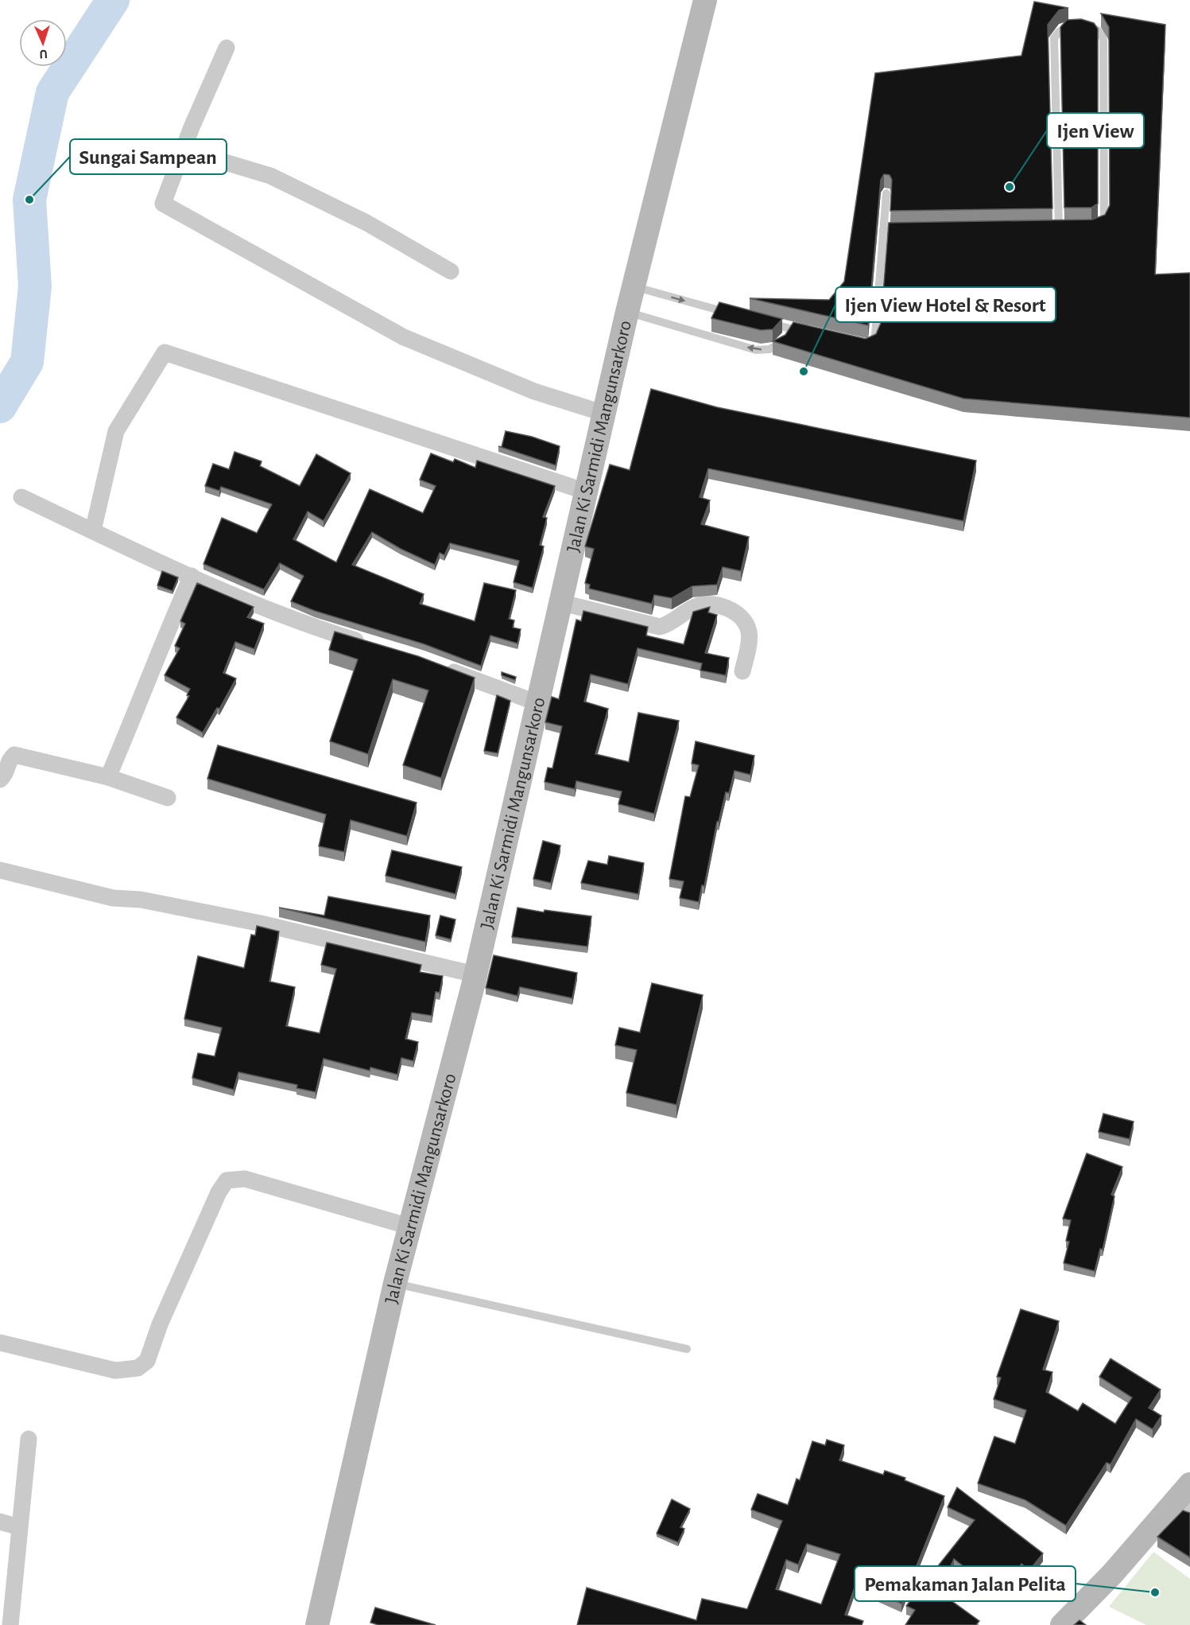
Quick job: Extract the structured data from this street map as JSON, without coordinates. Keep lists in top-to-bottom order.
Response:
{
  "streets": {
    "main road": ["Jalan Ki Sarmidi Mangunsarkoro"]
  },
  "places": [
    "Ijen View",
    "Sungai Sampean",
    "Ijen View Hotel & Resort",
    "Pemakaman Jalan Pelita"
  ],
  "north": "bottom"
}
